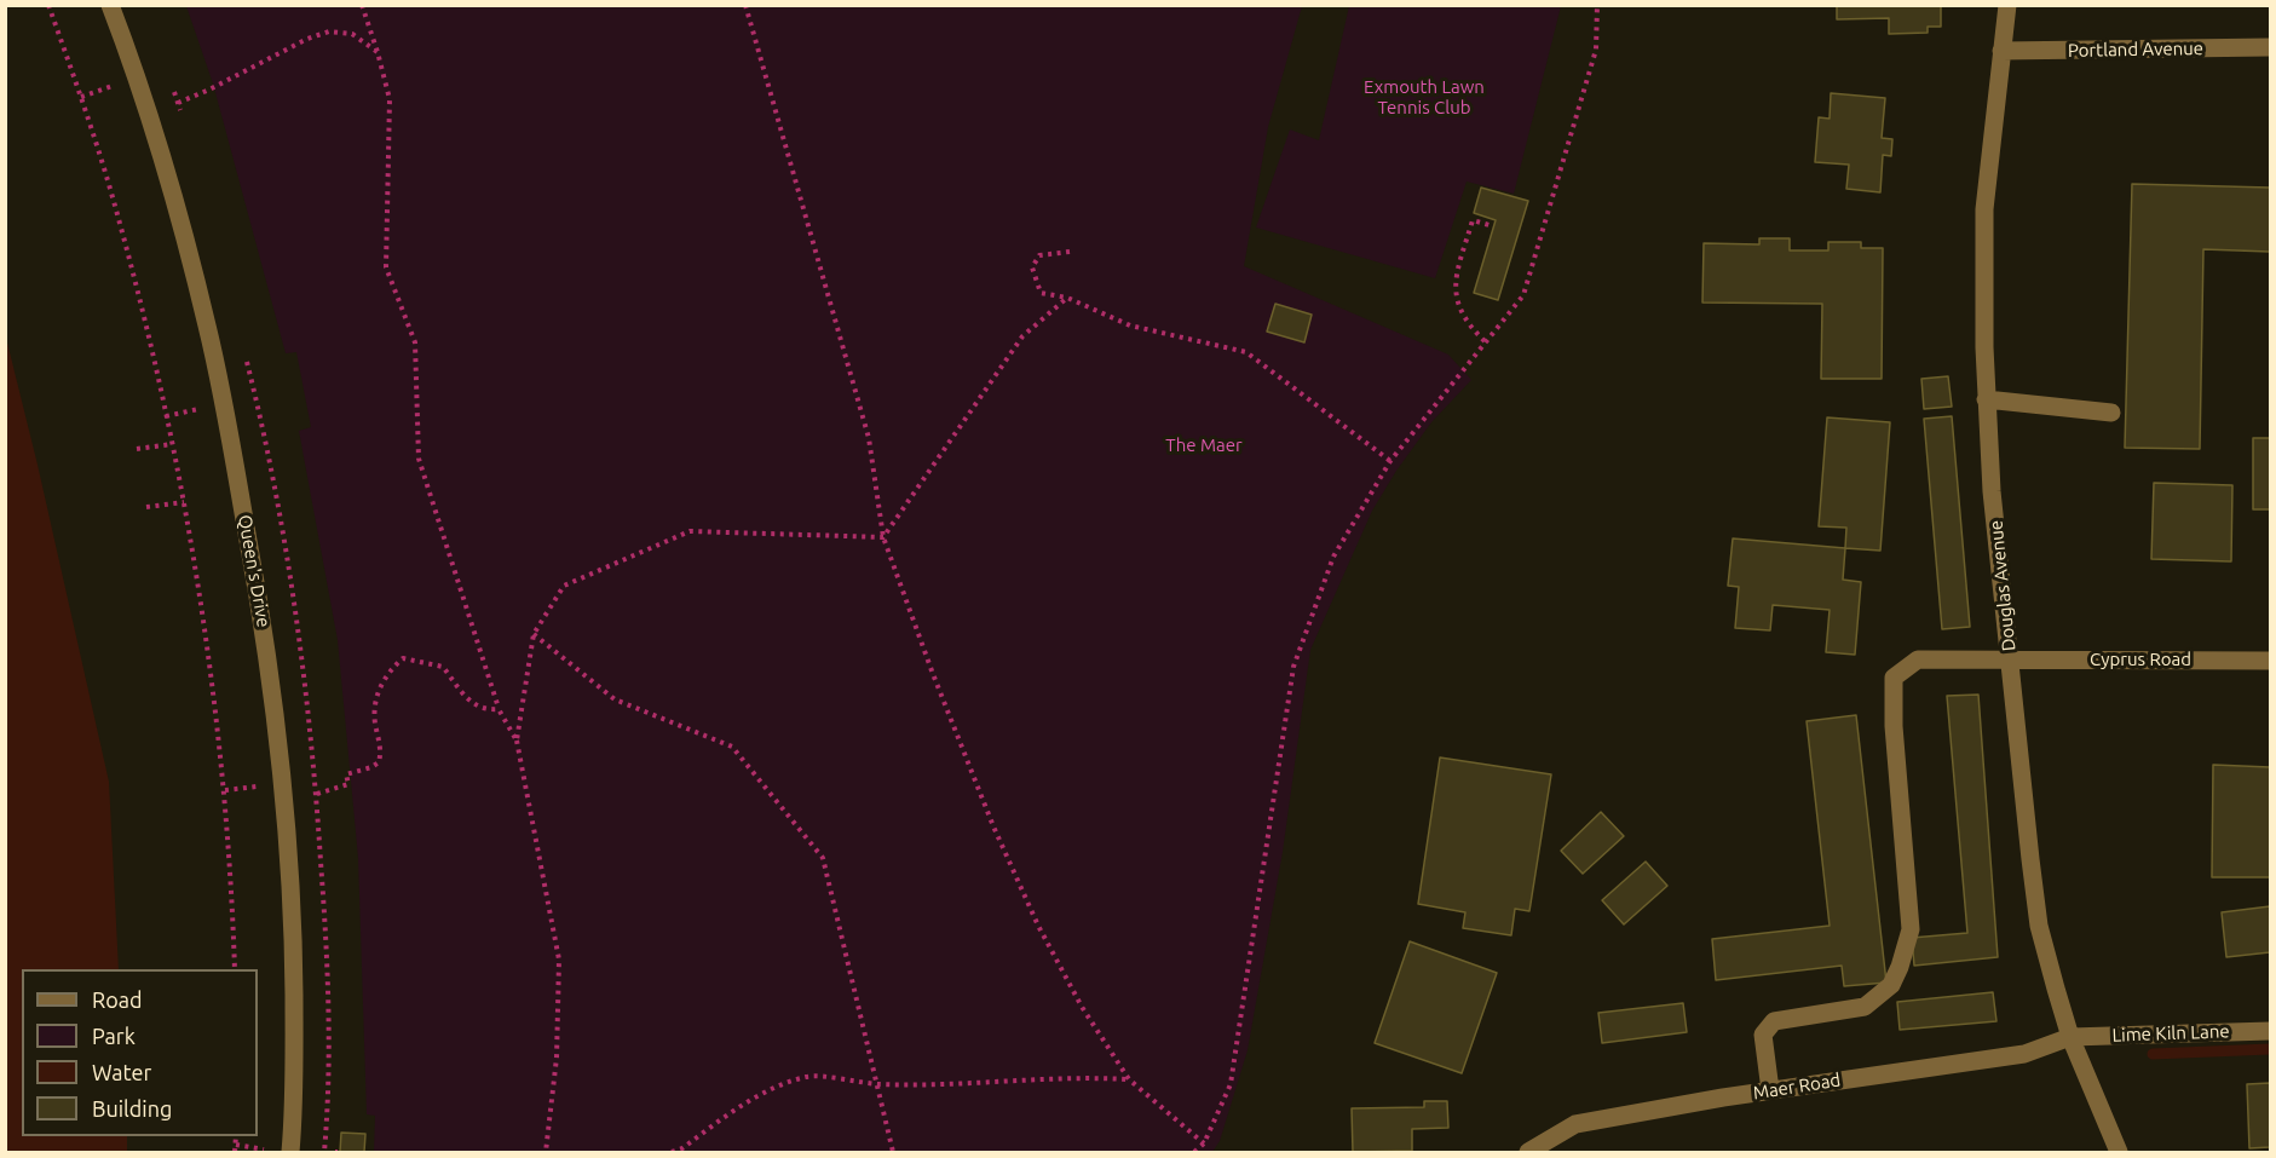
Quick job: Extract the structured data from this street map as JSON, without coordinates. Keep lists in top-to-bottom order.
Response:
{
  "streets": {
    "street": [
      "Portland Avenue",
      "Queen's Drive",
      "Douglas Avenue",
      "Cyprus Road",
      "Lime Kiln Lane",
      "Maer Road"
    ]
  },
  "crossings": [
    ["Portland Avenue", "Douglas Avenue"],
    ["Douglas Avenue", "Cyprus Road"],
    ["Douglas Avenue", "Lime Kiln Lane"],
    ["Douglas Avenue", "Maer Road"],
    ["Cyprus Road", "Maer Road"],
    ["Lime Kiln Lane", "Maer Road"]
  ],
  "parks": ["Exmouth Lawn Tennis Club", "The Maer"],
  "legend": [
    "Road",
    "Park",
    "Water",
    "Building"
  ]
}
